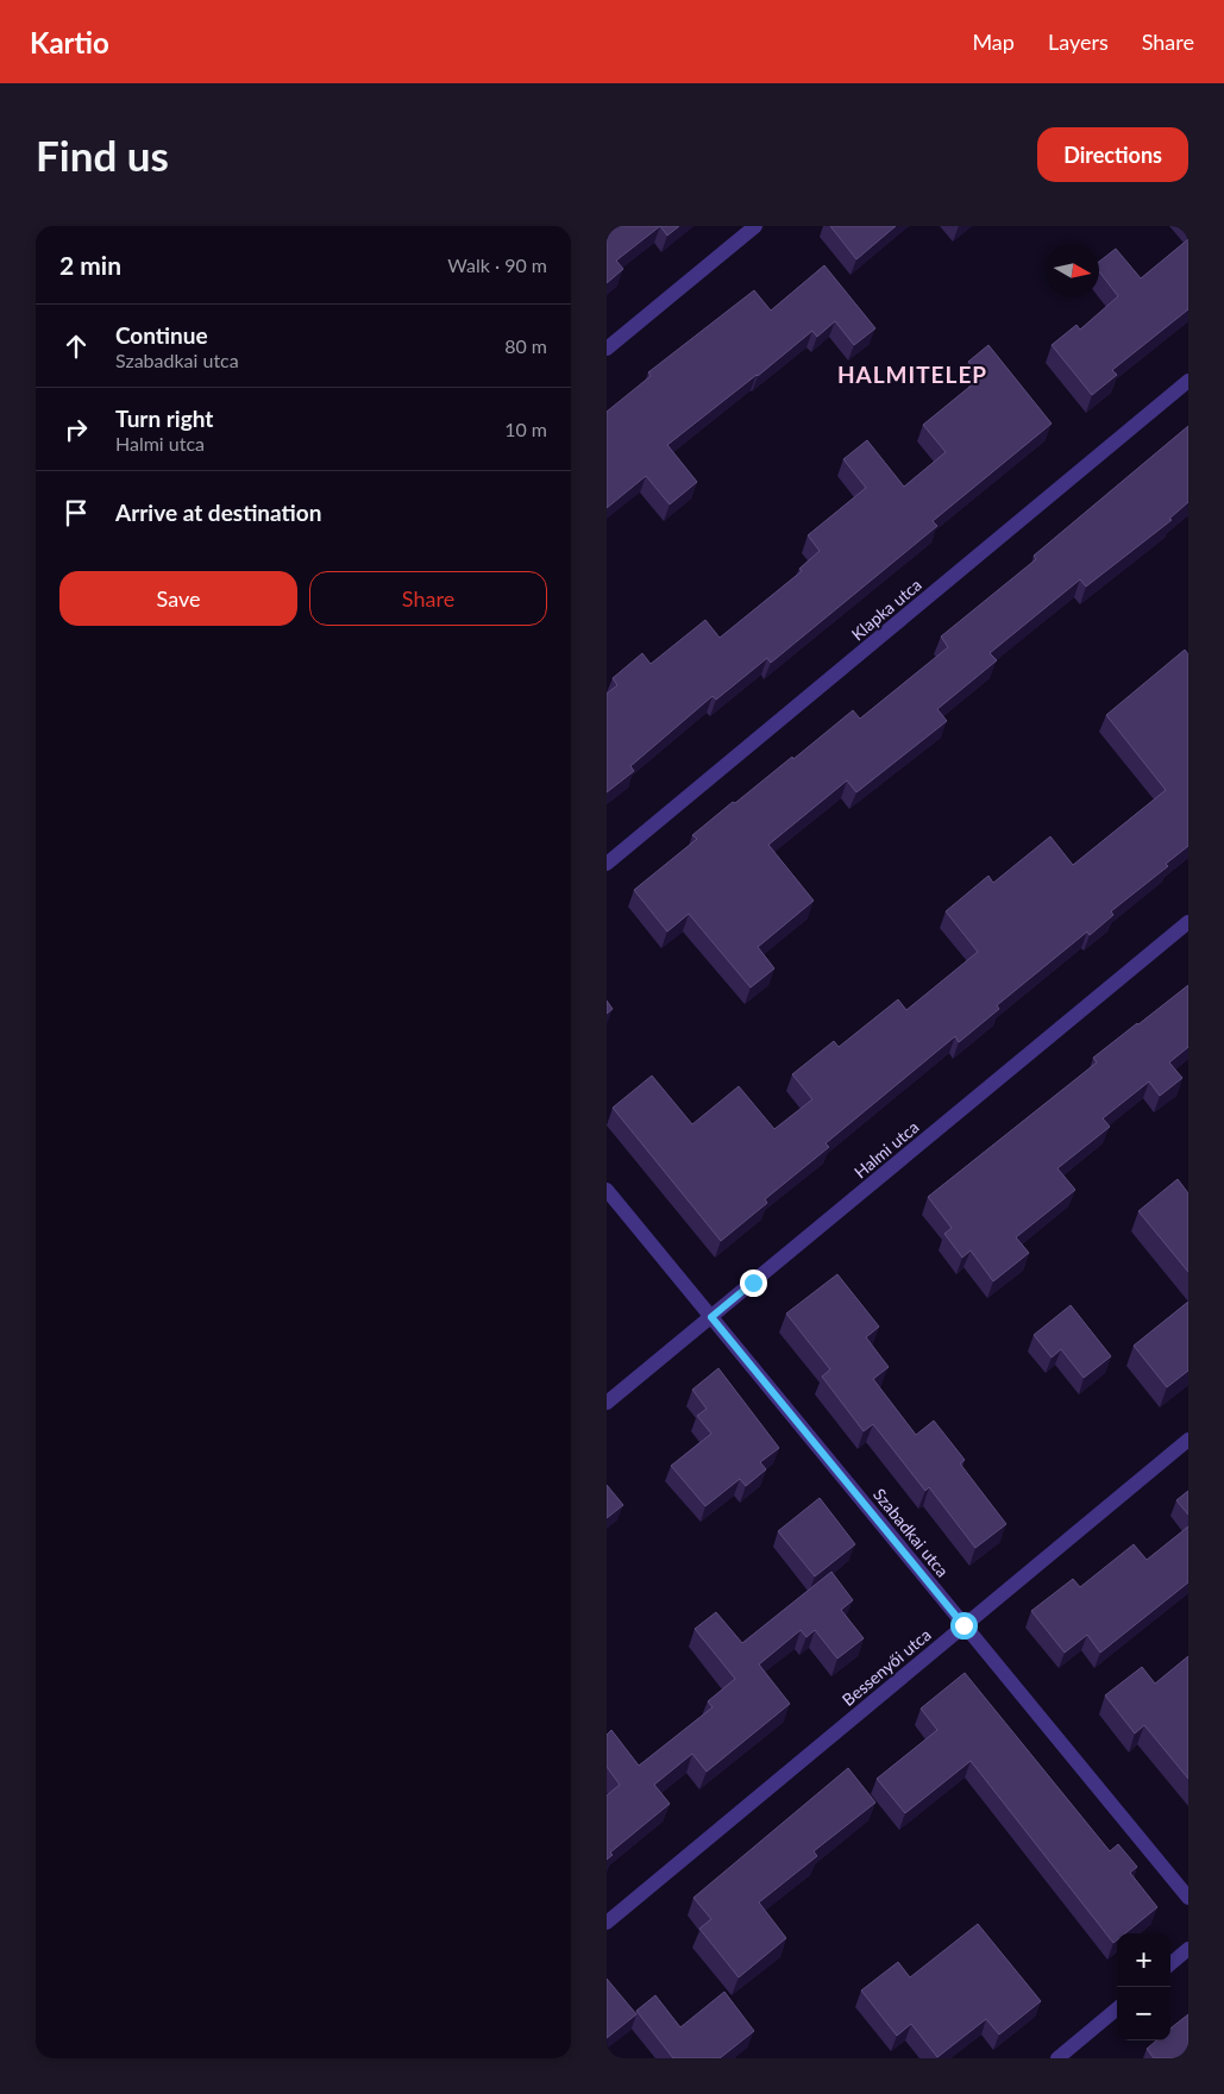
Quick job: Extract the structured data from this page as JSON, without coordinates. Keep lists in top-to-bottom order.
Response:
{
  "streets": {
    "street": [
      "Klapka utca",
      "Halmi utca",
      "Szabadkai utca",
      "Bessenyői utca"
    ]
  },
  "crossings": [
    ["Halmi utca", "Szabadkai utca"],
    ["Szabadkai utca", "Bessenyői utca"]
  ],
  "districts": ["HALMITELEP"],
  "north": "right",
  "page": {
    "header": "Kartio",
    "nav": ["Map", "Layers", "Share"],
    "buttons": [
      "Directions",
      ["Save", "Share"]
    ],
    "title": "Find us",
    "heading": ["2 min", "Walk · 90 m"],
    "list": [
      ["Continue", "Szabadkai utca", "80 m"],
      ["Turn right", "Halmi utca", "10 m"],
      "Arrive at destination"
    ],
    "map_buttons": ["+", "−"]
  }
}
